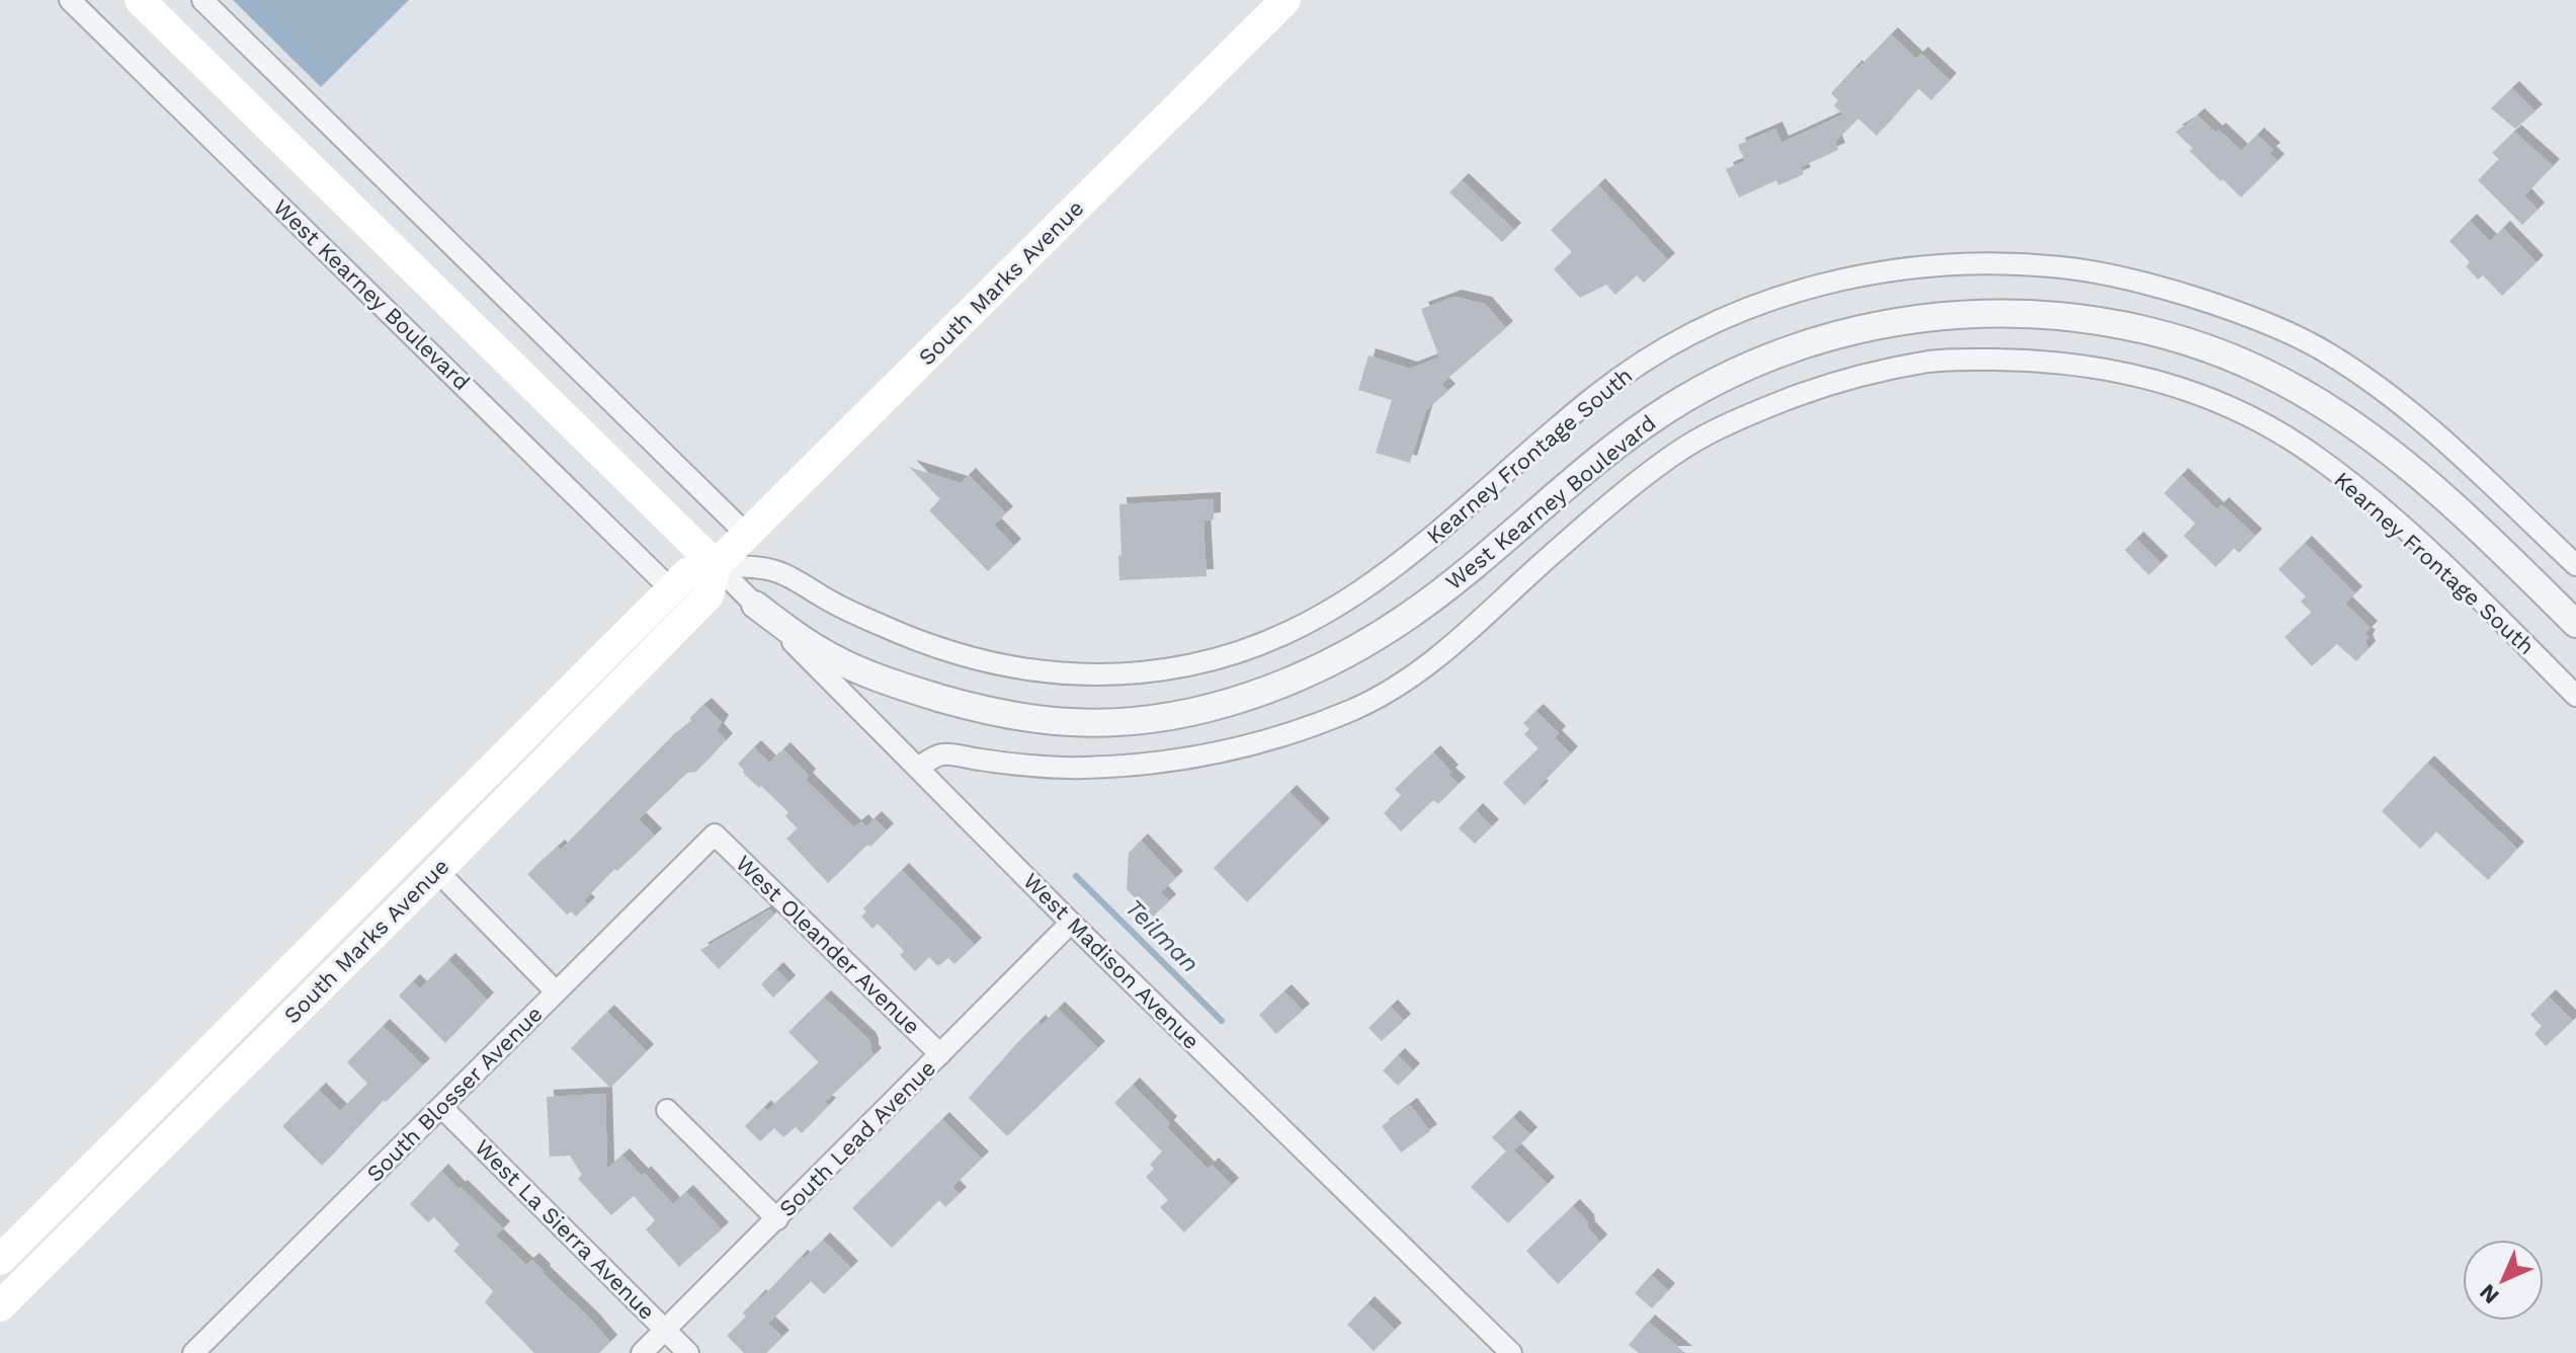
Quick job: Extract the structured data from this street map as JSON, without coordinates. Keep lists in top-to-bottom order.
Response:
{
  "streets": {
    "main road": ["South Marks Avenue"],
    "street": [
      "West Kearney Boulevard",
      "Kearney Frontage South",
      "West Oleander Avenue",
      "West Madison Avenue",
      "South Blosser Avenue",
      "South Lead Avenue",
      "West La Sierra Avenue"
    ]
  },
  "crossings": [
    ["South Marks Avenue", "West Kearney Boulevard"],
    ["South Marks Avenue", "Kearney Frontage South"],
    ["South Marks Avenue", "West Madison Avenue"],
    ["West Kearney Boulevard", "West Madison Avenue"],
    ["Kearney Frontage South", "West Madison Avenue"],
    ["West Oleander Avenue", "South Blosser Avenue"],
    ["West Oleander Avenue", "South Lead Avenue"],
    ["West Madison Avenue", "South Lead Avenue"],
    ["South Blosser Avenue", "West La Sierra Avenue"],
    ["South Lead Avenue", "West La Sierra Avenue"]
  ],
  "water": ["Teilman"],
  "north": "bottom left"
}
